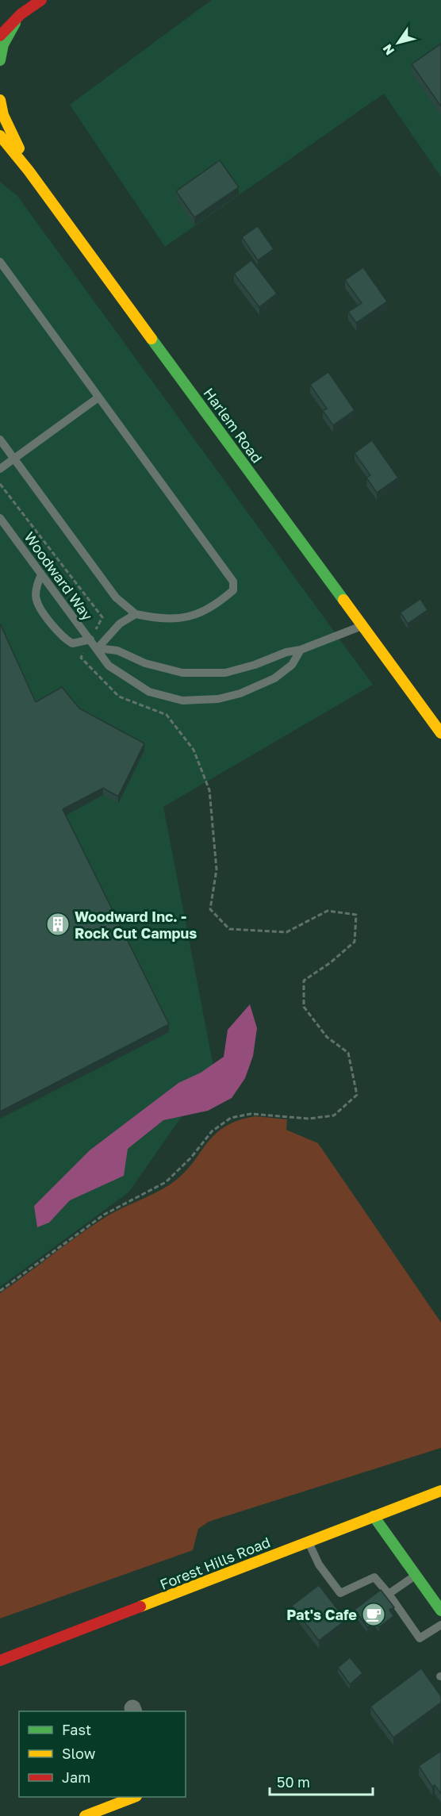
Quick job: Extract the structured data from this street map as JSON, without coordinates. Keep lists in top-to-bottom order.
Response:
{
  "streets": {
    "main road": ["Harlem Road", "Forest Hills Road"],
    "lane": ["Woodward Way"]
  },
  "places": {
    "building": ["Woodward Inc. - Rock Cut Campus"],
    "cafe": ["Pat's Cafe"]
  },
  "legend": ["Fast", "Slow", "Jam"],
  "scale_bar": "50 m",
  "north": "bottom left"
}
